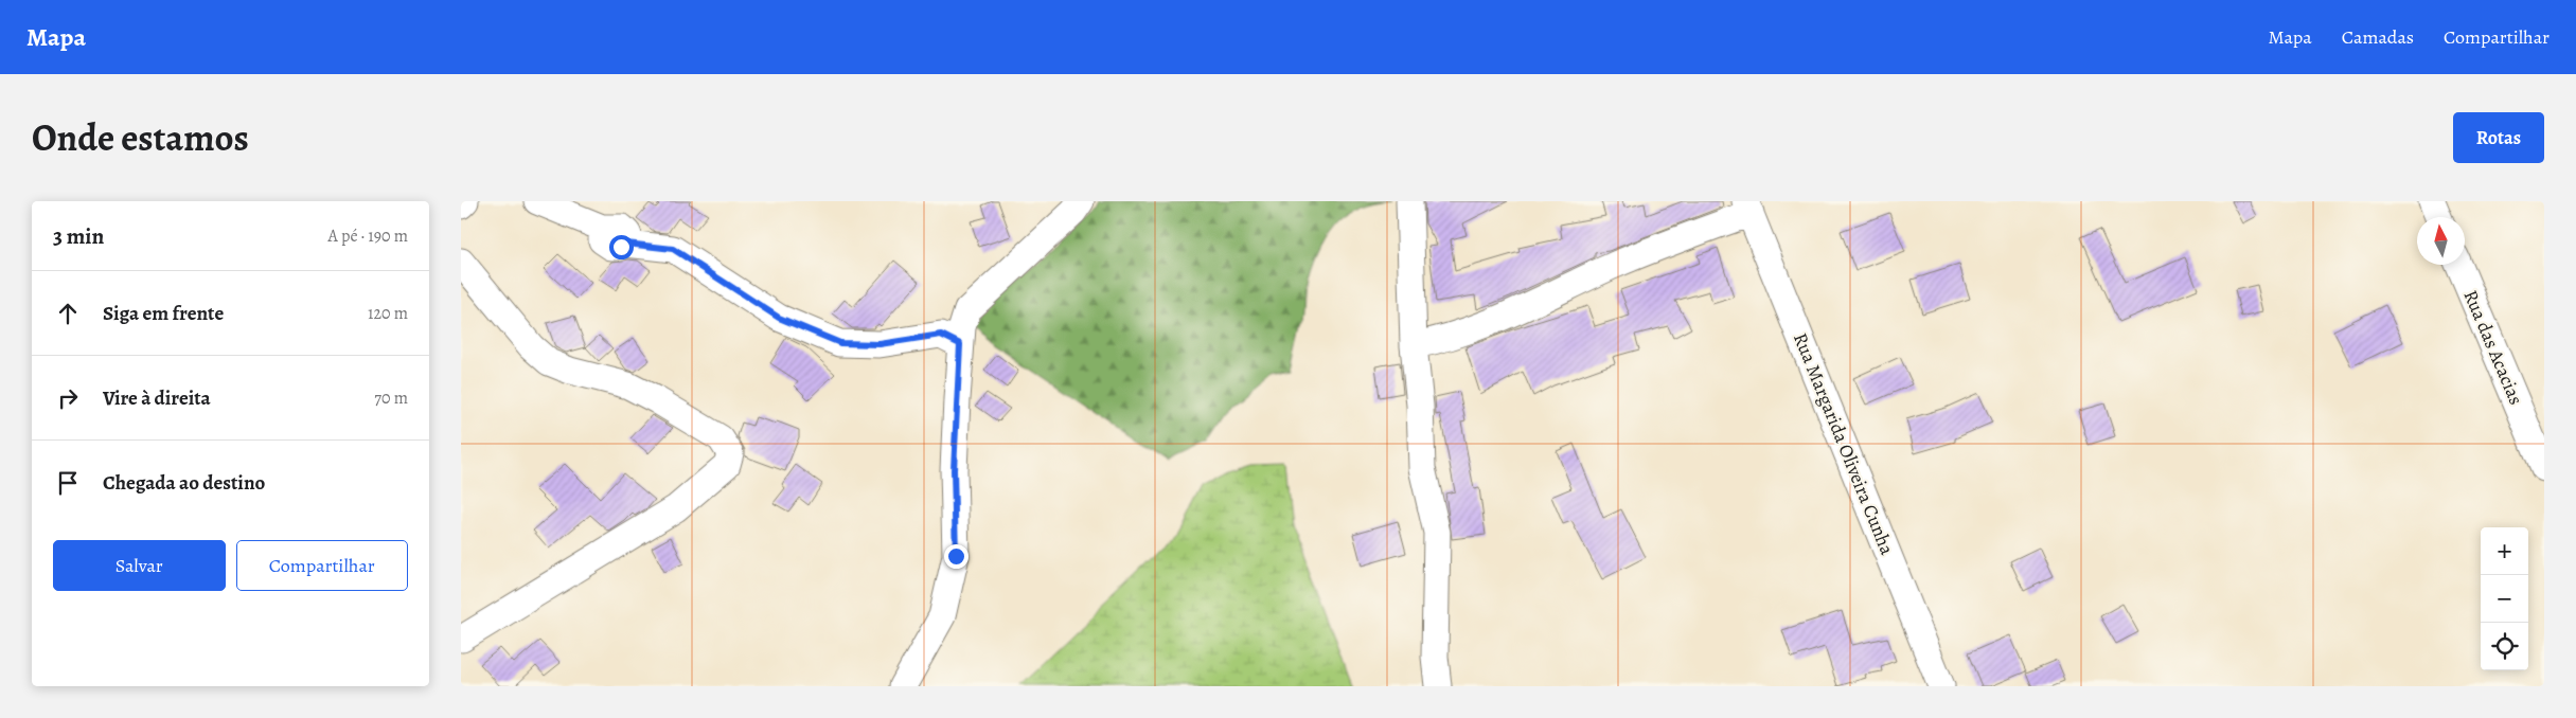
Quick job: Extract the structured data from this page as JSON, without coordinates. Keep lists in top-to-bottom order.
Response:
{
  "streets": {
    "street": ["Rua das Acacias", "Rua Margarida Oliveira Cunha"]
  },
  "north": "top",
  "page": {
    "header": "Mapa",
    "nav": ["Mapa", "Camadas", "Compartilhar"],
    "title": "Onde estamos",
    "buttons": [
      "Rotas",
      ["Salvar", "Compartilhar"]
    ],
    "heading": ["3 min", "A pé · 190 m"],
    "list": [
      ["Siga em frente", "120 m"],
      ["Vire à direita", "70 m"],
      "Chegada ao destino"
    ],
    "map_buttons": ["+", "−"]
  }
}
